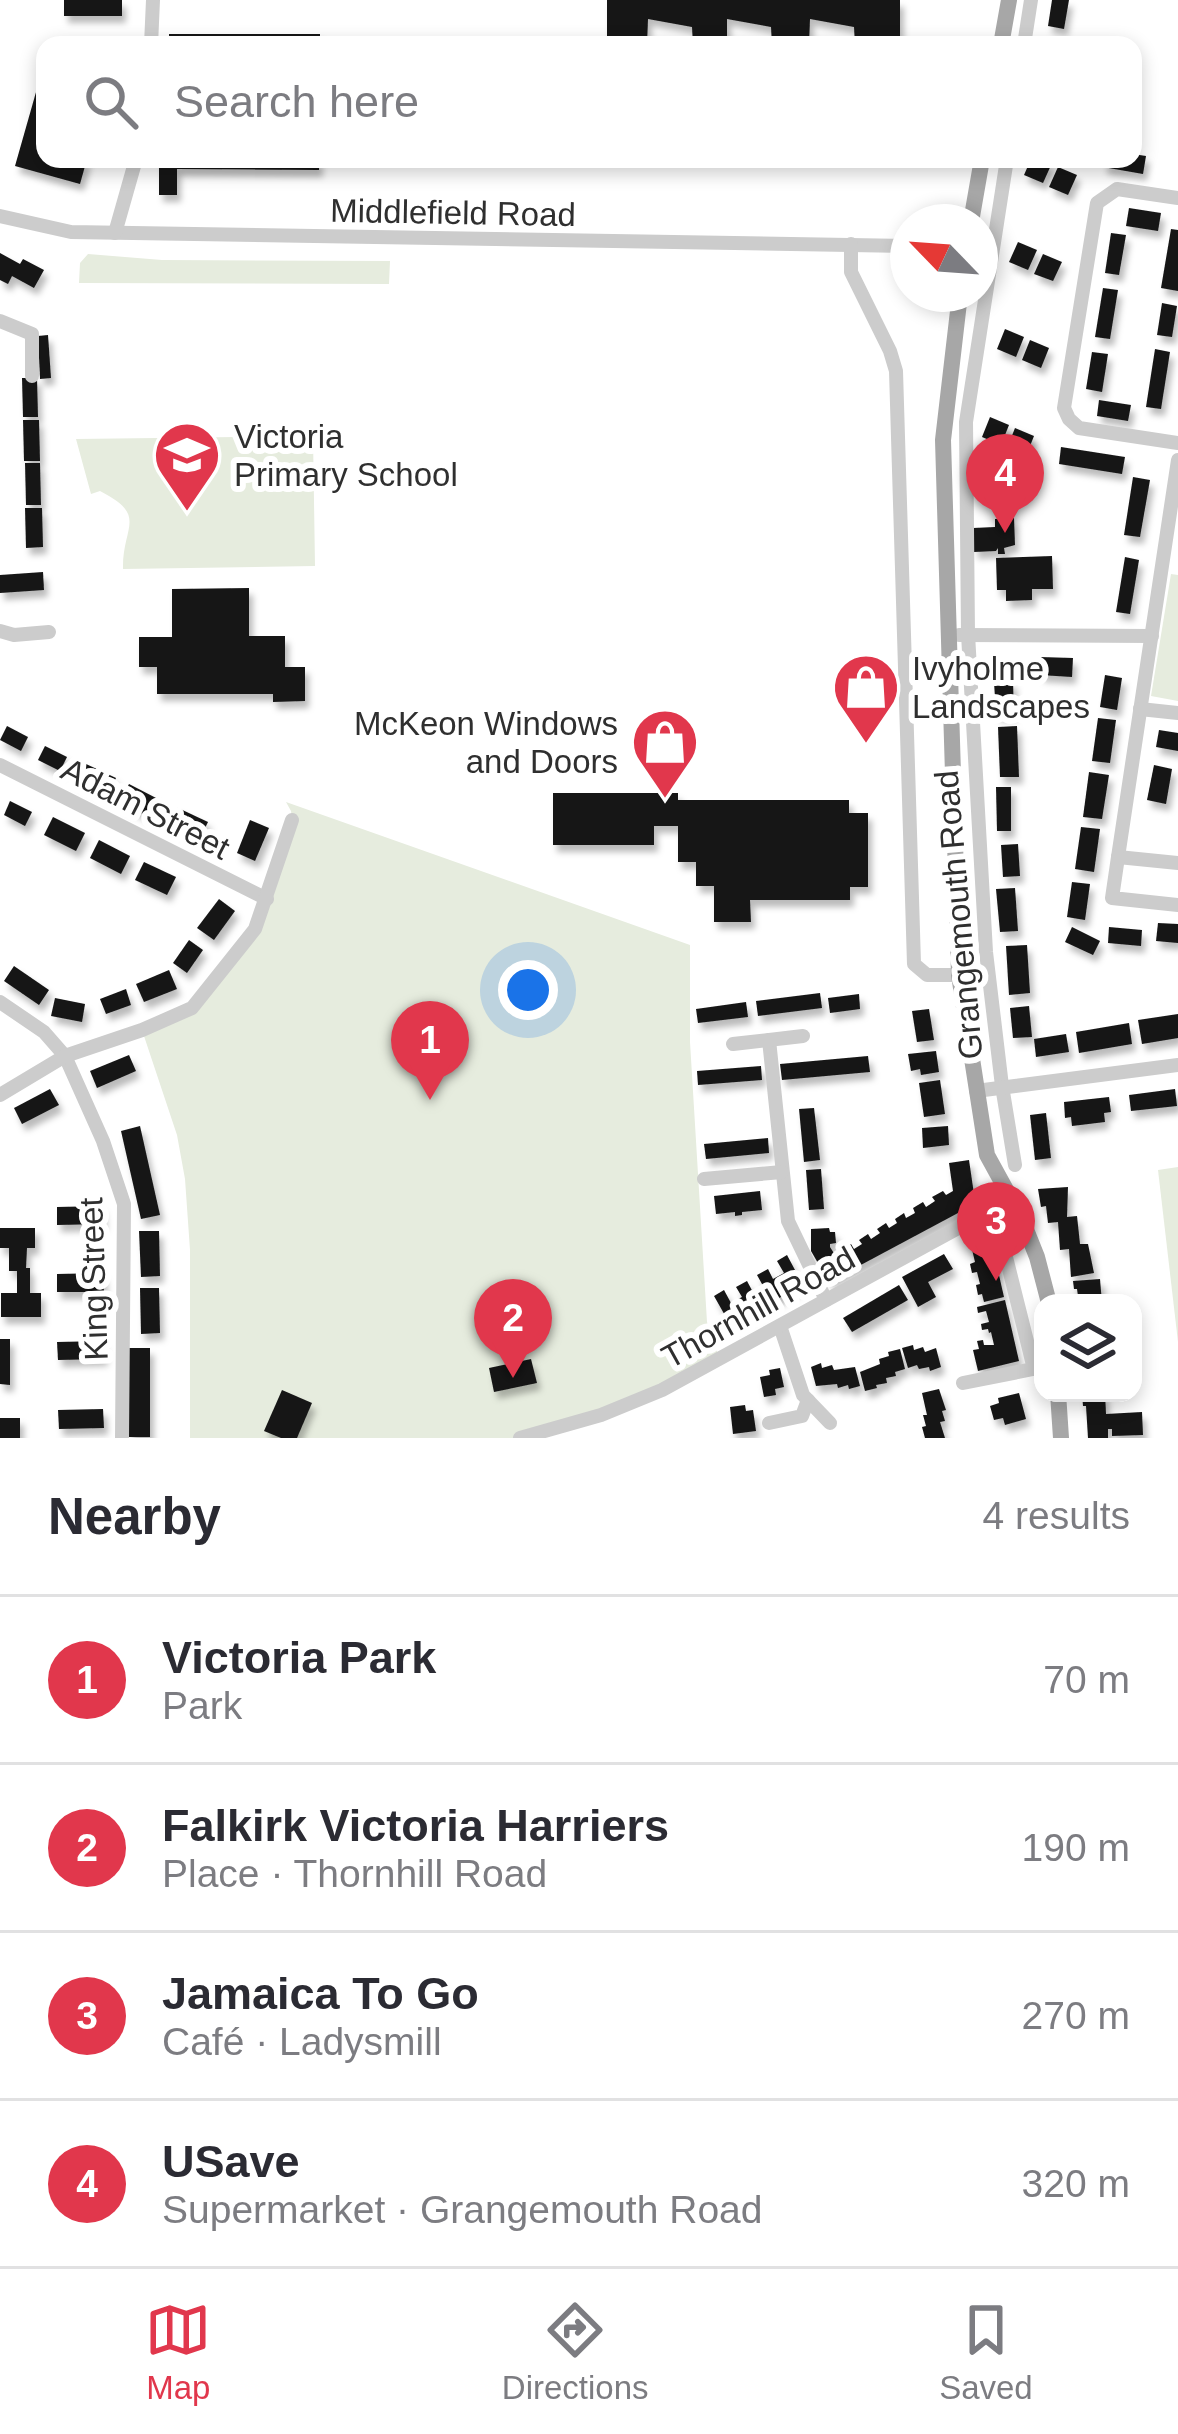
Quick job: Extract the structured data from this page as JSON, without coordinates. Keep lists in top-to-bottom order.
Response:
{
  "streets": {
    "main road": ["Grangemouth Road"],
    "street": [
      "Middlefield Road",
      "Adam Street",
      "King Street",
      "Thornhill Road"
    ]
  },
  "crossings": [
    ["Grangemouth Road", "Thornhill Road"]
  ],
  "places": {
    "school or university": ["Victoria Primary School"],
    "shop": ["Ivyholme Landscapes", "McKeon Windows and Doors"]
  },
  "north": "top left",
  "page": {
    "search": "Search here",
    "pins": [
      "4",
      "1",
      "3",
      "2"
    ],
    "heading": ["Nearby", "4 results"],
    "list": [
      {
        "mark": "1",
        "name": "Victoria Park",
        "note": "Park",
        "value": "70 m"
      },
      {
        "mark": "2",
        "name": "Falkirk Victoria Harriers",
        "note": "Place · Thornhill Road",
        "value": "190 m"
      },
      {
        "mark": "3",
        "name": "Jamaica To Go",
        "note": "Café · Ladysmill",
        "value": "270 m"
      },
      {
        "mark": "4",
        "name": "USave",
        "note": "Supermarket · Grangemouth Road",
        "value": "320 m"
      }
    ],
    "nav": ["Map", "Directions", "Saved"]
  }
}
